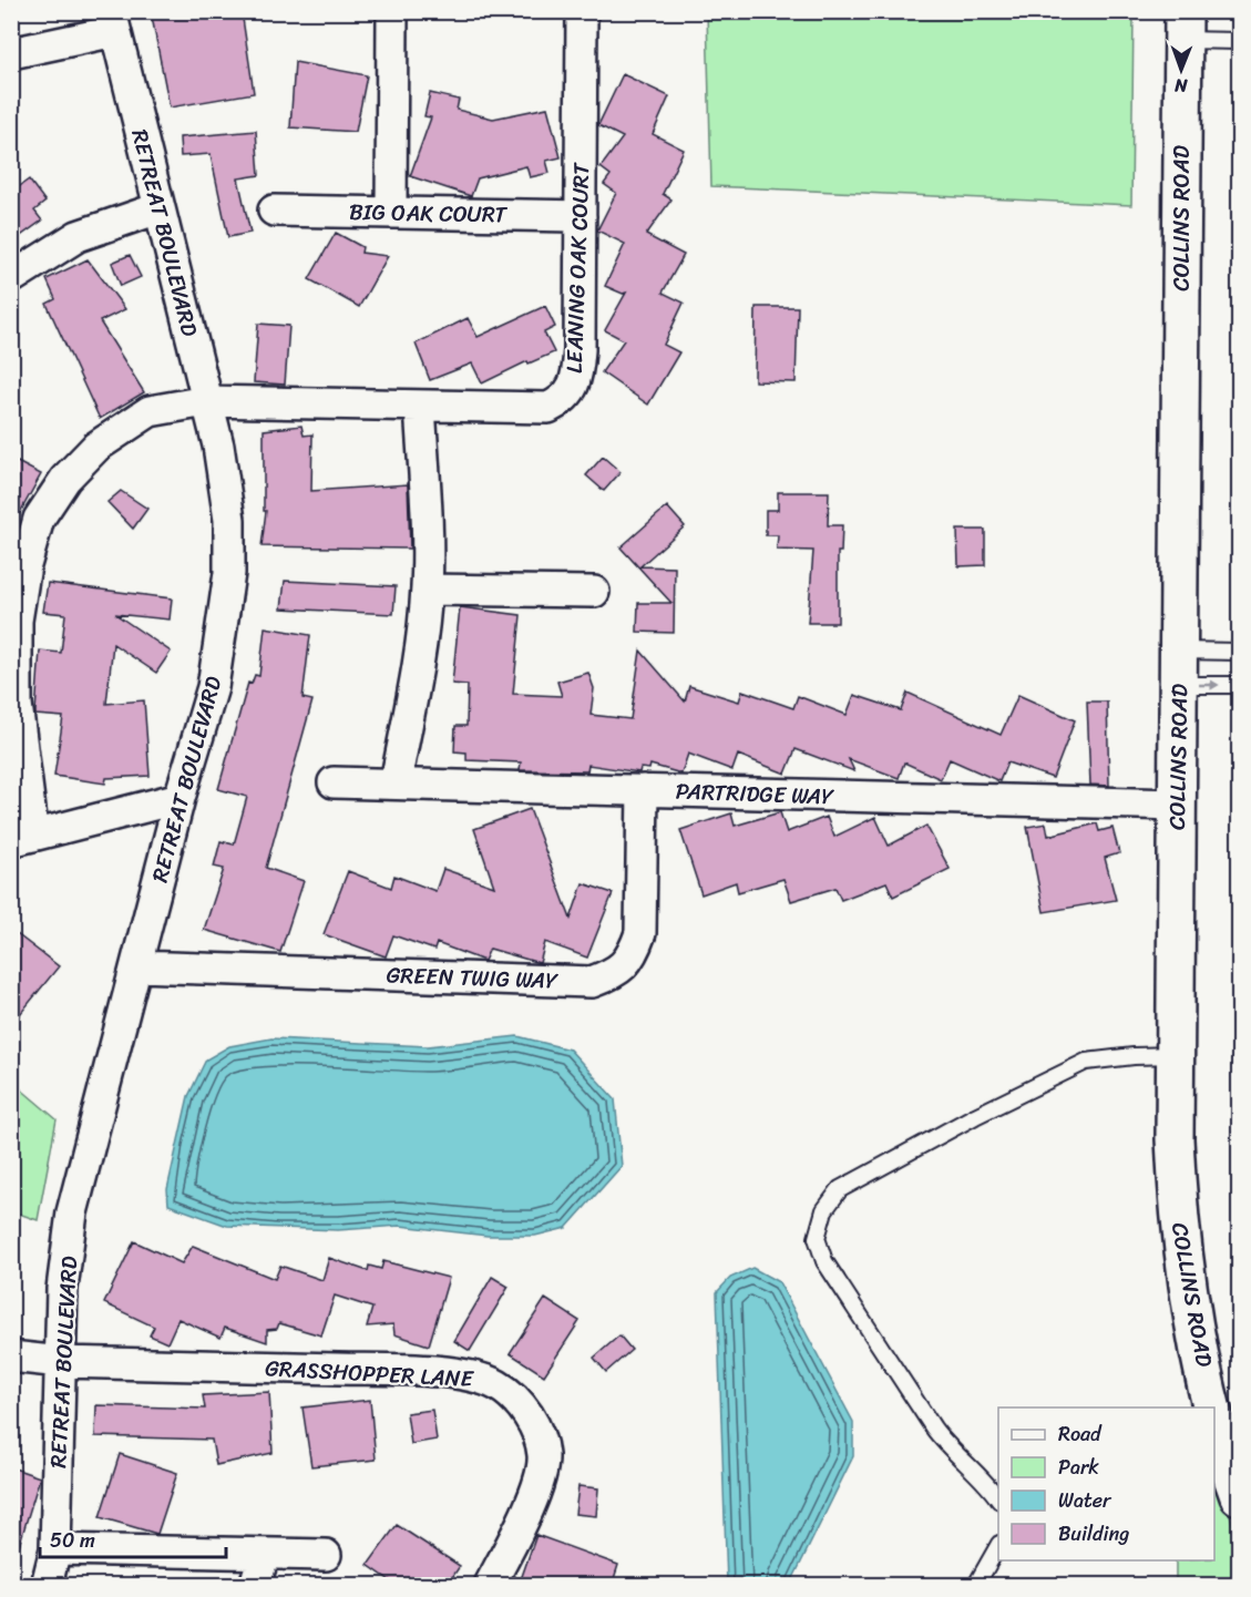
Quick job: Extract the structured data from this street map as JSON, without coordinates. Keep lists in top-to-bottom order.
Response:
{
  "streets": {
    "street": [
      "BIG OAK COURT",
      "COLLINS ROAD",
      "RETREAT BOULEVARD",
      "LEANING OAK COURT",
      "PARTRIDGE WAY",
      "GREEN TWIG WAY",
      "GRASSHOPPER LANE"
    ]
  },
  "crossings": [
    ["BIG OAK COURT", "LEANING OAK COURT"],
    ["COLLINS ROAD", "PARTRIDGE WAY"],
    ["RETREAT BOULEVARD", "LEANING OAK COURT"],
    ["RETREAT BOULEVARD", "GREEN TWIG WAY"],
    ["RETREAT BOULEVARD", "GRASSHOPPER LANE"],
    ["PARTRIDGE WAY", "GREEN TWIG WAY"]
  ],
  "legend": [
    "Road",
    "Park",
    "Water",
    "Building"
  ],
  "scale_bar": "50 m",
  "north": "bottom"
}
